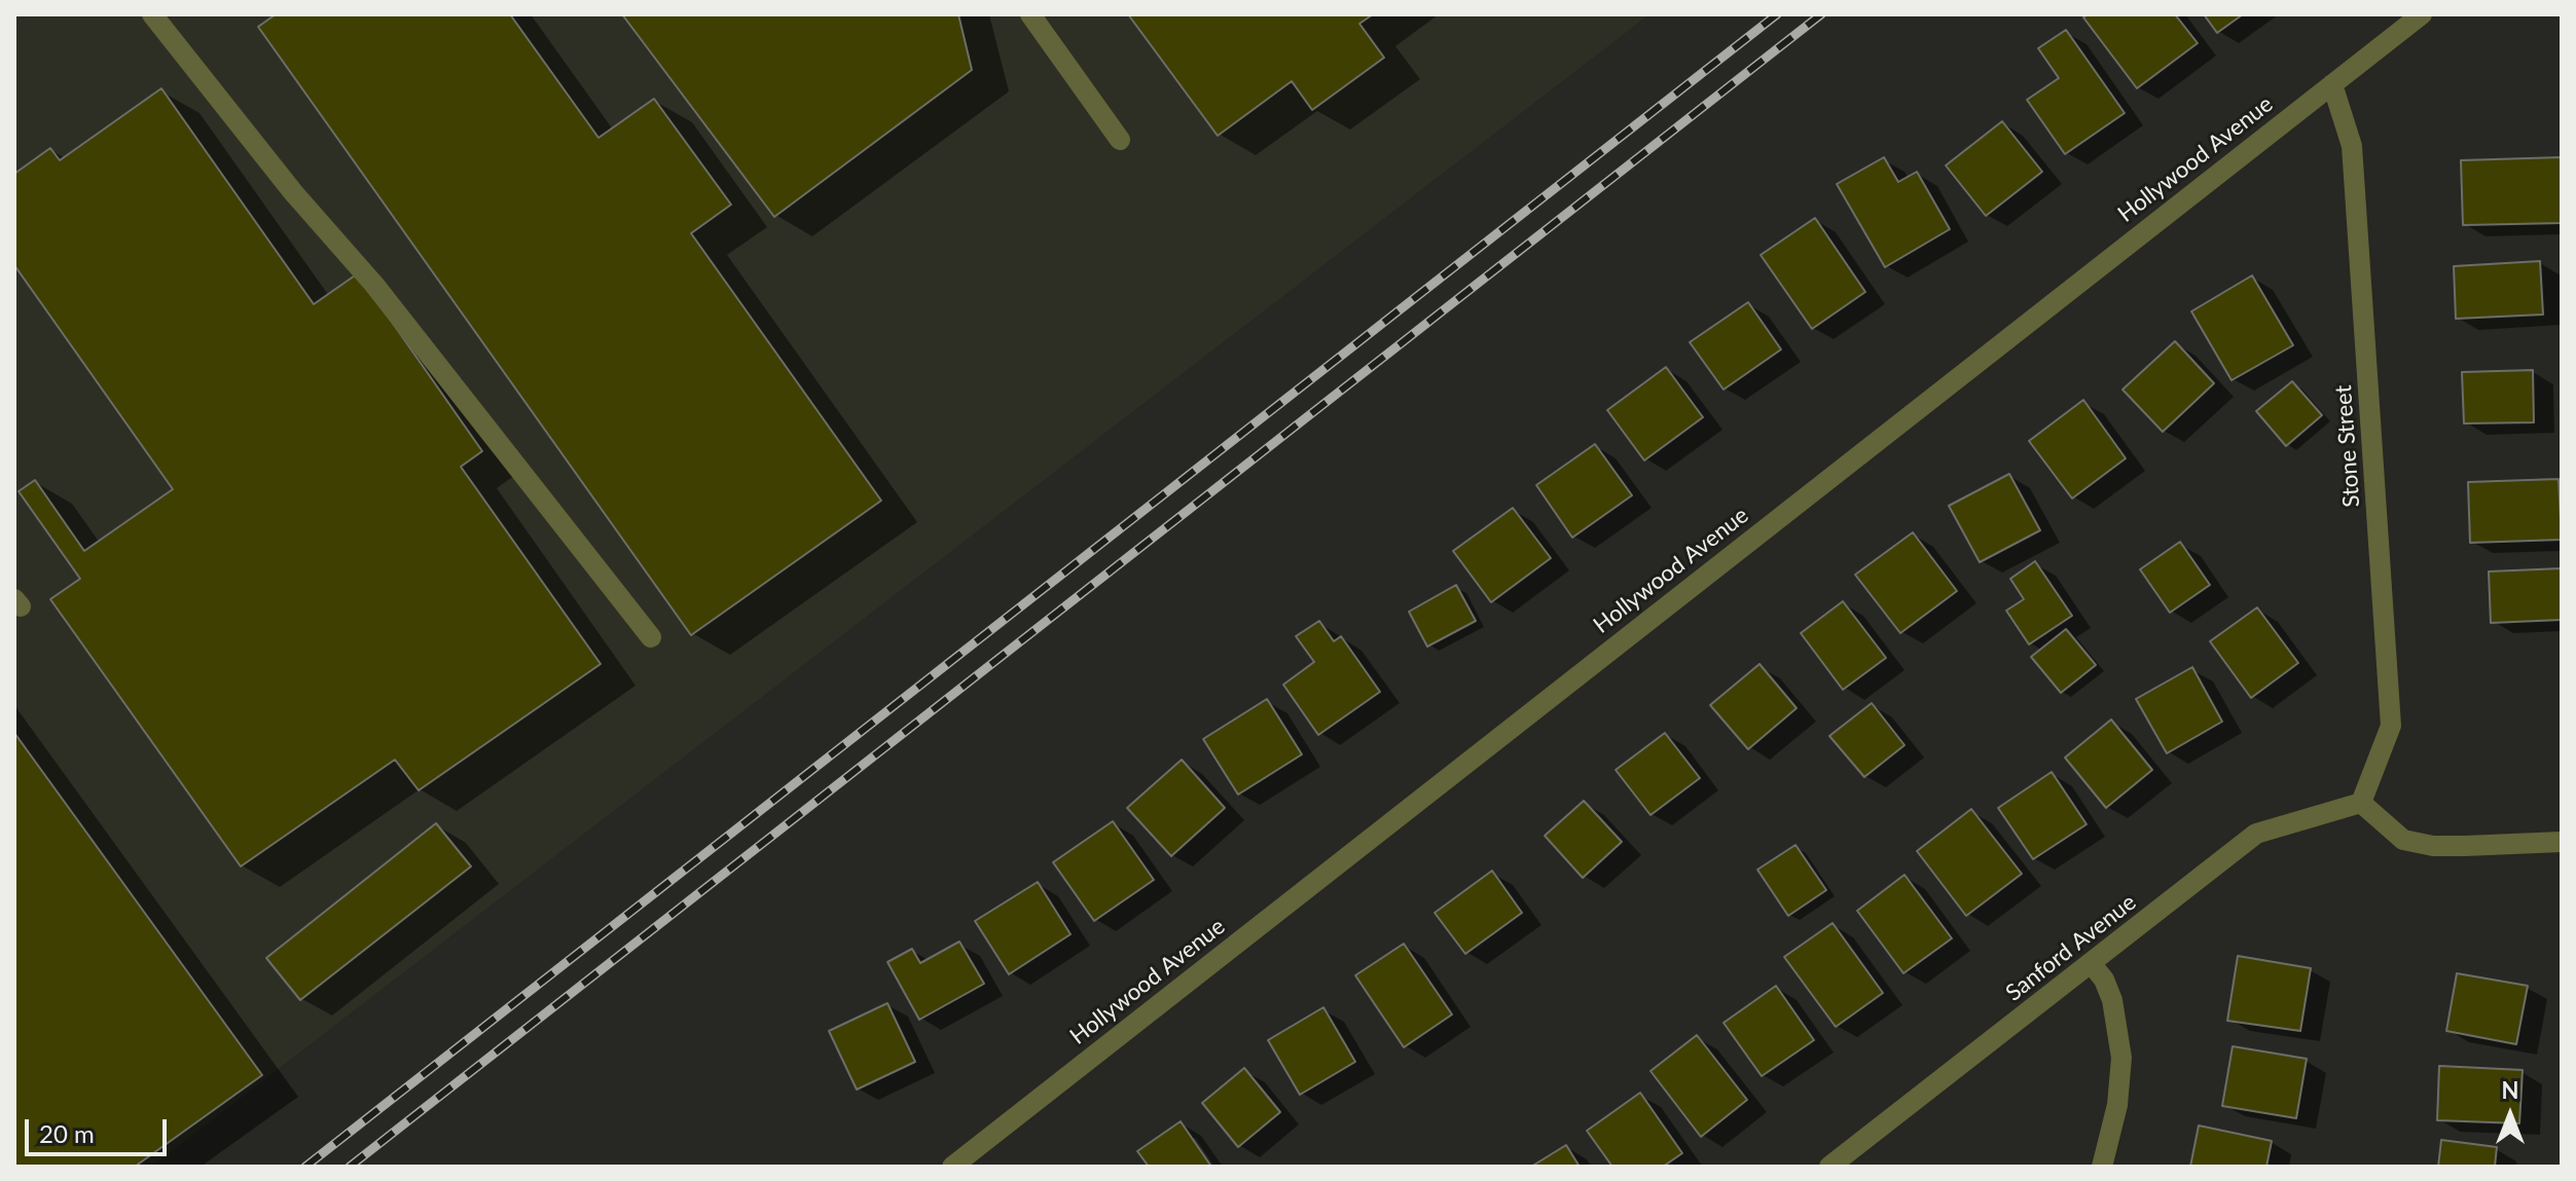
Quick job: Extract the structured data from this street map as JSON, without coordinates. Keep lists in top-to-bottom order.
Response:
{
  "streets": {
    "street": ["Hollywood Avenue", "Stone Street", "Sanford Avenue"]
  },
  "crossings": [
    ["Hollywood Avenue", "Stone Street"],
    ["Stone Street", "Sanford Avenue"]
  ],
  "scale_bar": "20 m",
  "north": "top"
}
